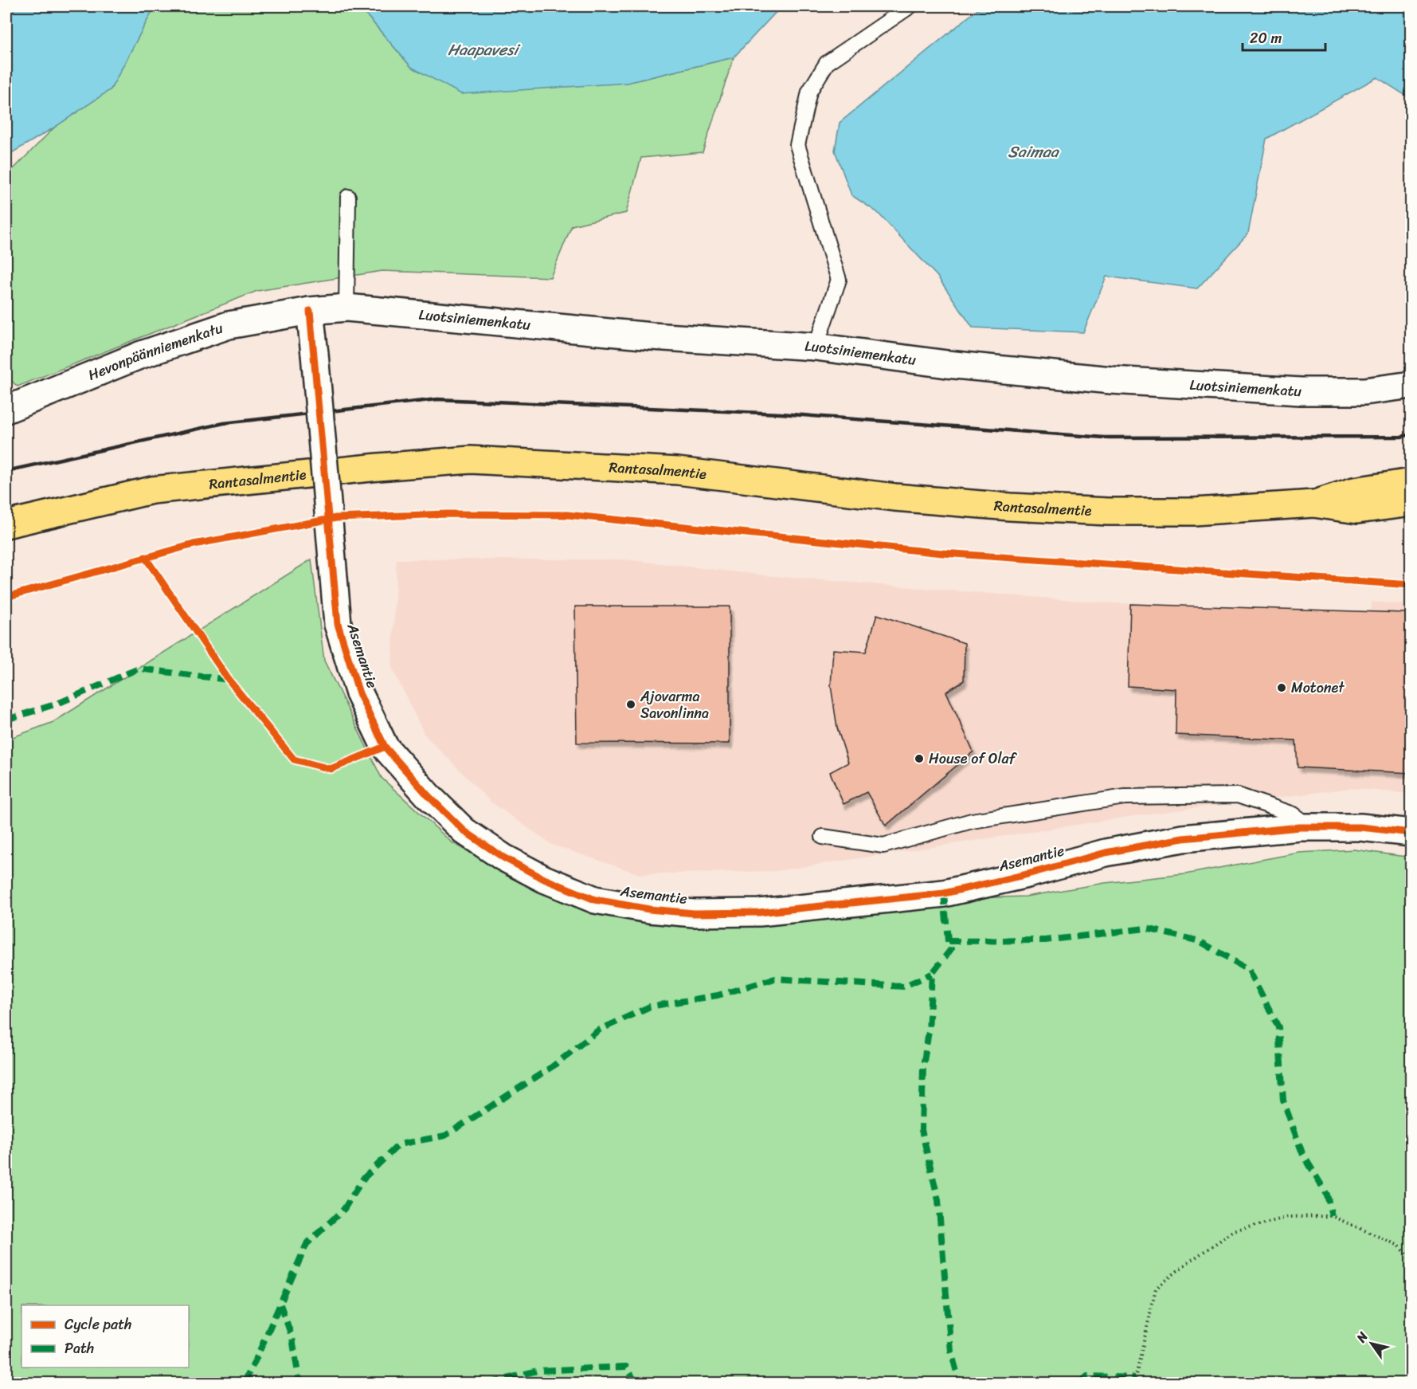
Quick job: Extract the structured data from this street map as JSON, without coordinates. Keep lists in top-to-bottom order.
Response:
{
  "streets": {
    "highway": ["Rantasalmentie"],
    "street": ["Luotsiniemenkatu", "Hevonpäänniemenkatu", "Asemantie"]
  },
  "crossings": [
    ["Luotsiniemenkatu", "Hevonpäänniemenkatu"],
    ["Luotsiniemenkatu", "Asemantie"],
    ["Hevonpäänniemenkatu", "Asemantie"]
  ],
  "water": ["Haapavesi", "Saimaa"],
  "places": ["Motonet", "Ajovarma Savonlinna", "House of Olaf"],
  "legend": ["Cycle path", "Path"],
  "scale_bar": "20 m",
  "north": "top left"
}
